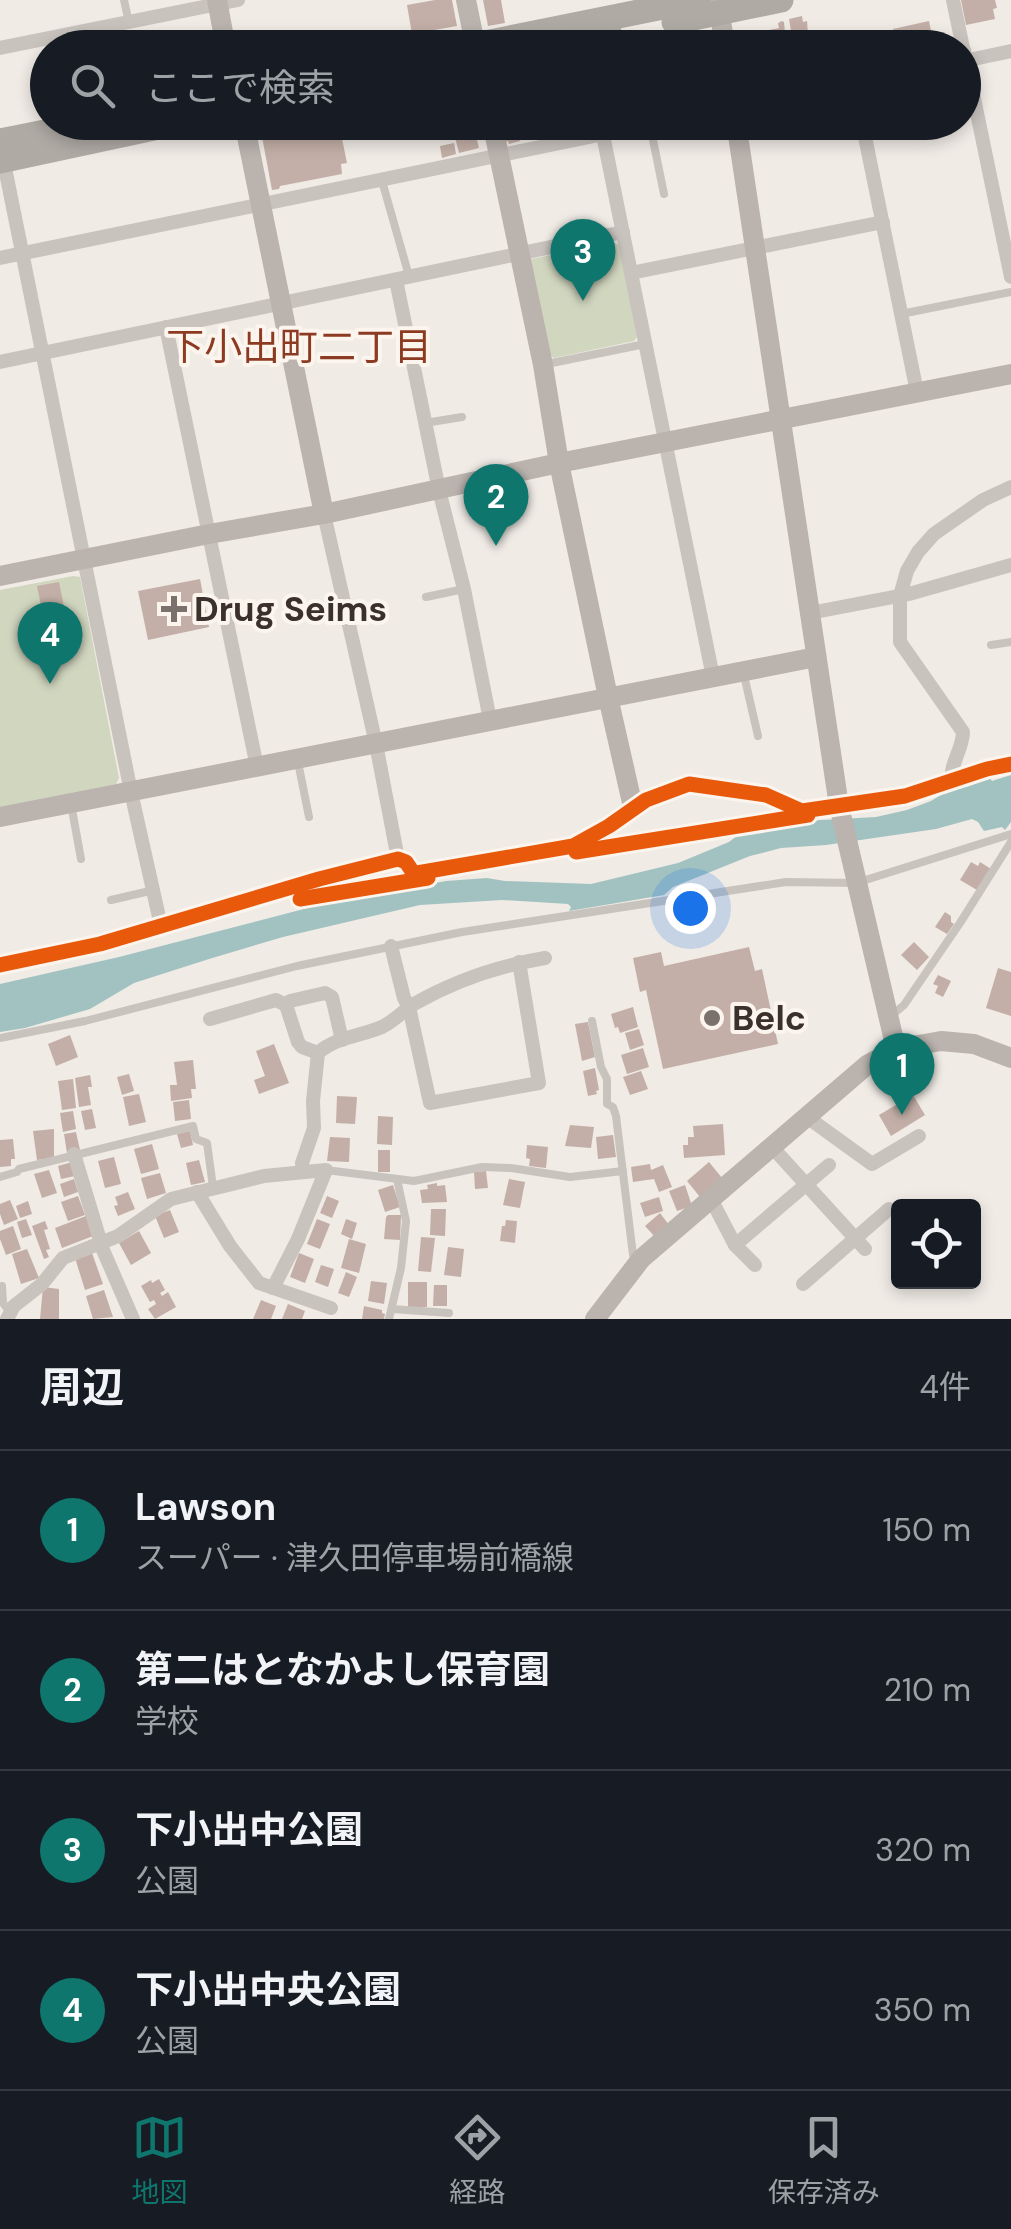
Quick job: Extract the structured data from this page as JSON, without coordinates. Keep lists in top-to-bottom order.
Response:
{
  "districts": ["下小出町二丁目"],
  "places": {
    "health": ["Drug Seims"],
    "other": ["Belc"]
  },
  "page": {
    "search": "ここで検索",
    "pins": [
      "3",
      "2",
      "4",
      "1"
    ],
    "heading": ["周辺", "4件"],
    "list": [
      {
        "mark": "1",
        "name": "Lawson",
        "note": "スーパー · 津久田停車場前橋線",
        "value": "150 m"
      },
      {
        "mark": "2",
        "name": "第二はとなかよし保育園",
        "note": "学校",
        "value": "210 m"
      },
      {
        "mark": "3",
        "name": "下小出中公園",
        "note": "公園",
        "value": "320 m"
      },
      {
        "mark": "4",
        "name": "下小出中央公園",
        "note": "公園",
        "value": "350 m"
      }
    ],
    "nav": ["地図", "経路", "保存済み"]
  }
}
